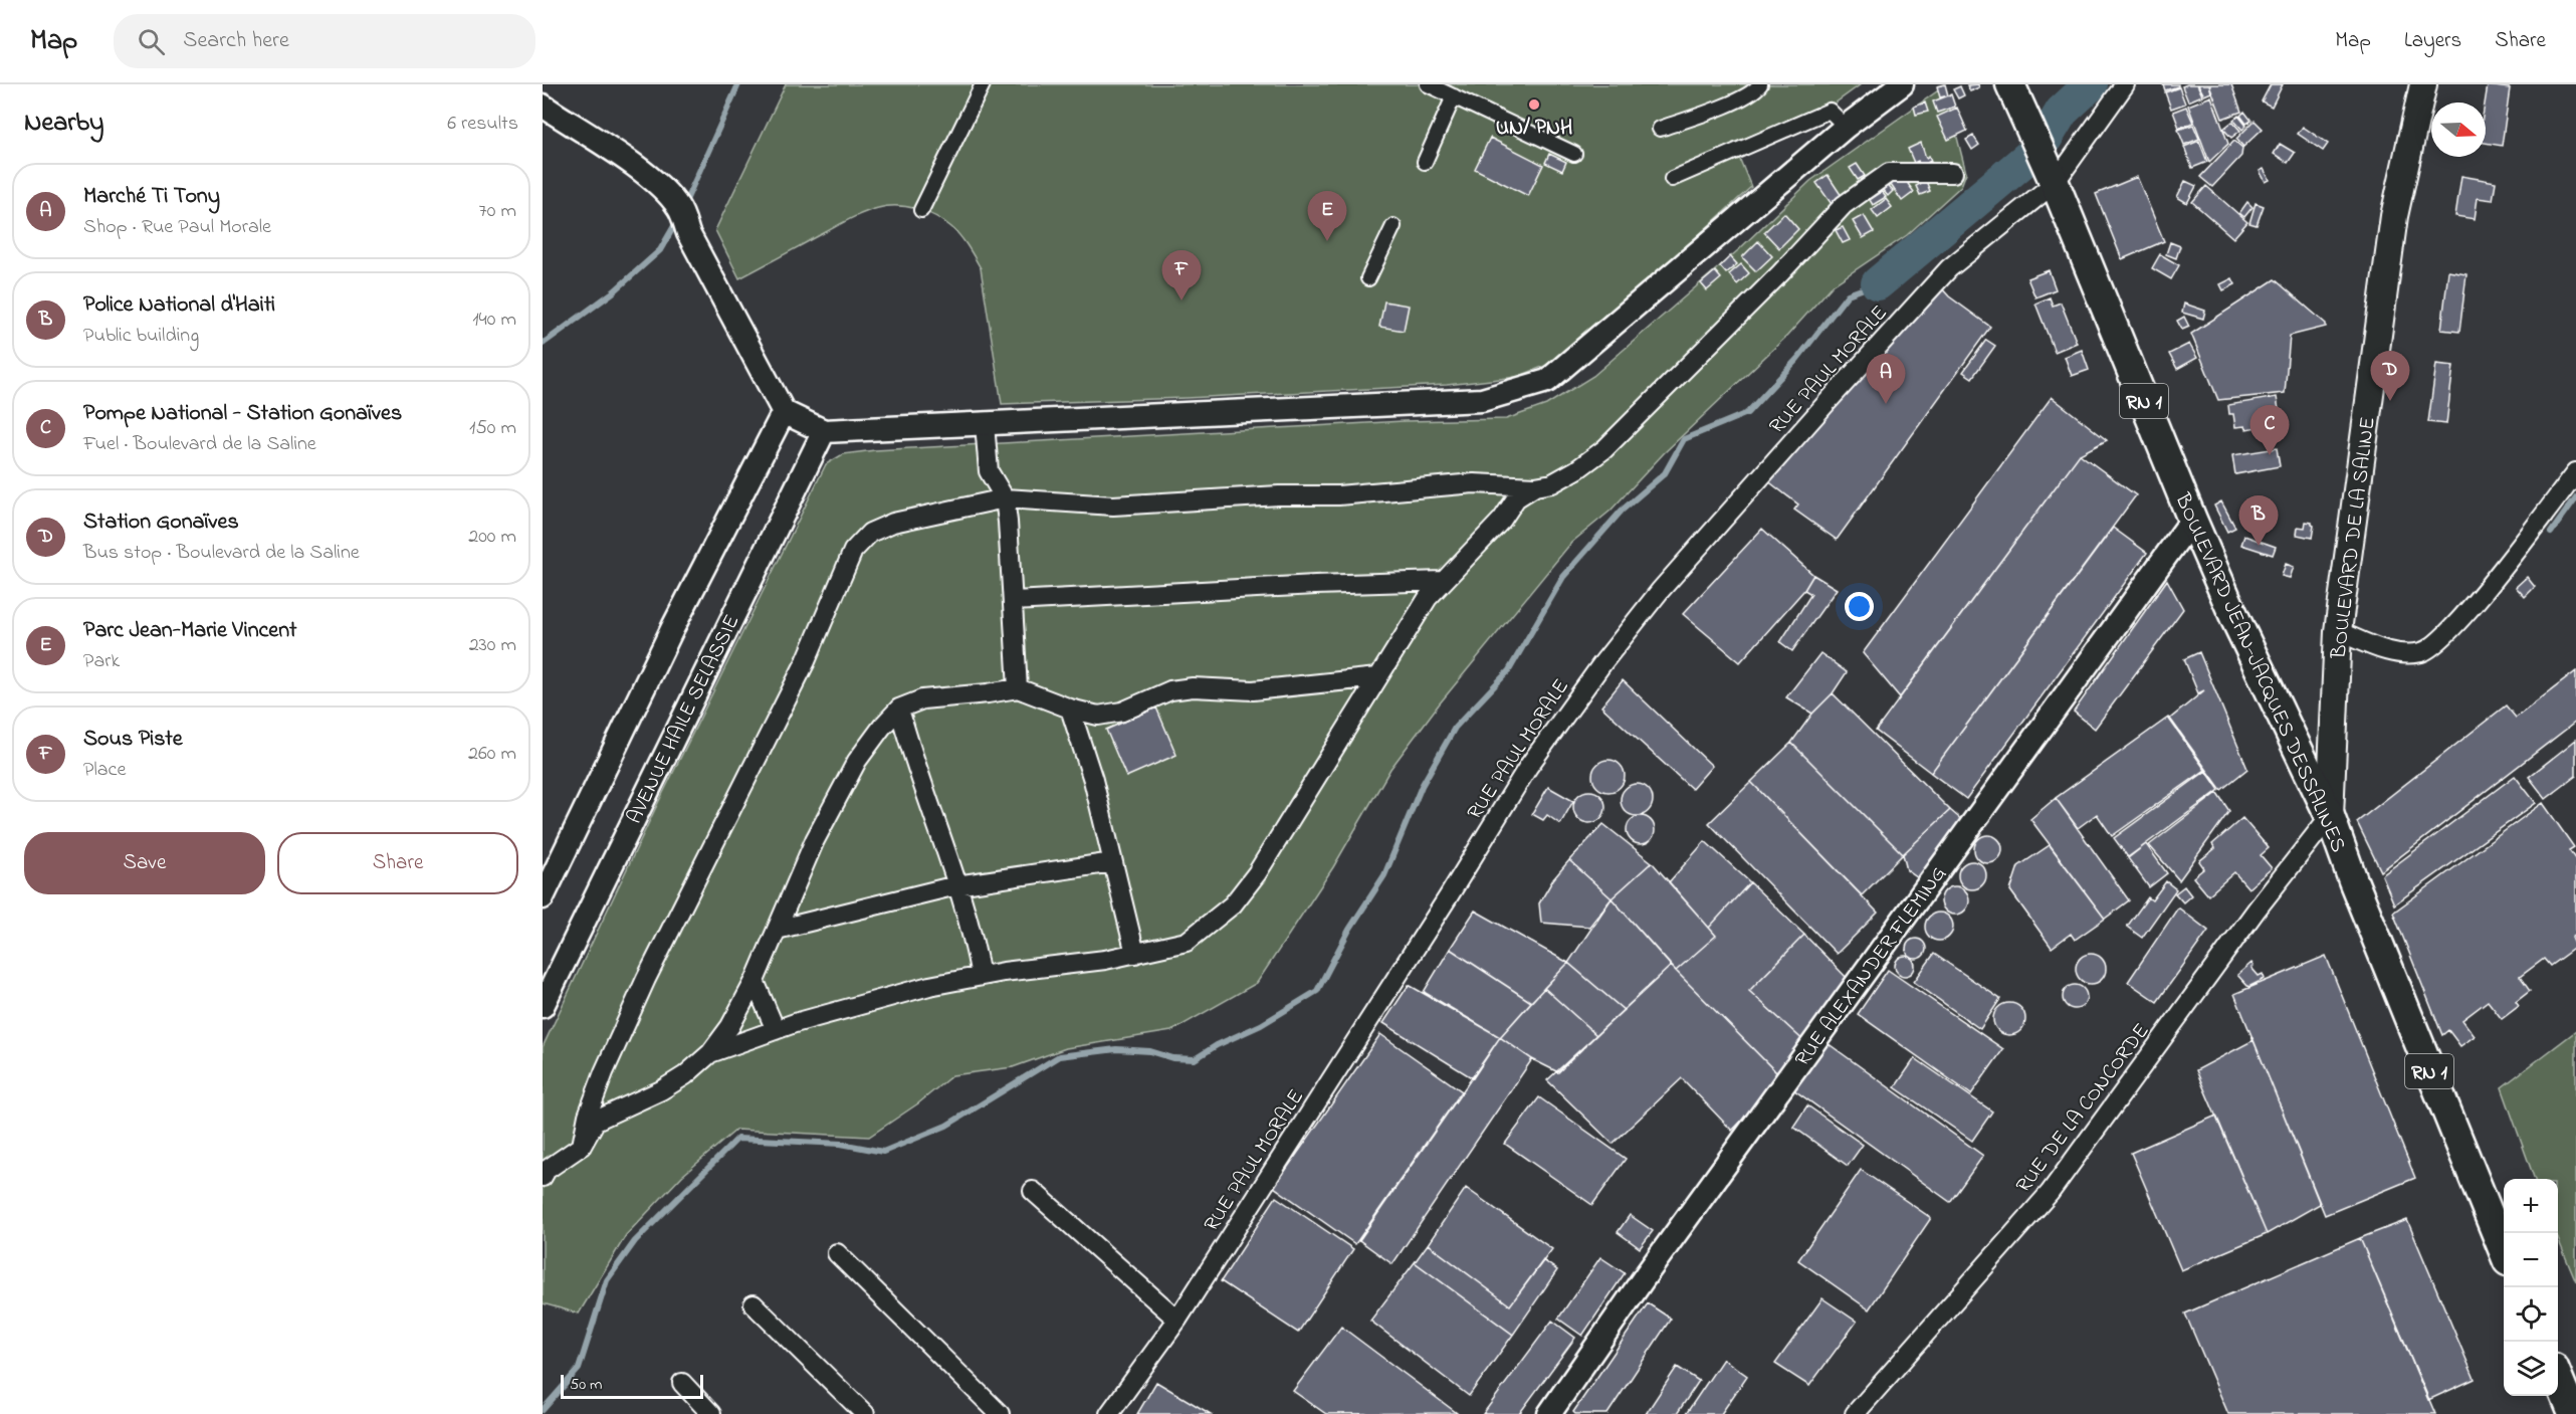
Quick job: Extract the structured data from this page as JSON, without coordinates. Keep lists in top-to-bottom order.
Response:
{
  "streets": {
    "main road": ["RN 1", "BOULEVARD DE LA SALINE", "BOULEVARD JEAN-JACQUES DESSALINES"],
    "street": [
      "RUE PAUL MORALE",
      "AVENUE HAILE SELASSIE",
      "RUE ALEXANDER FLEMING",
      "RUE DE LA CONCORDE"
    ]
  },
  "crossings": [
    ["RUE PAUL MORALE", "BOULEVARD JEAN-JACQUES DESSALINES"],
    ["BOULEVARD DE LA SALINE", "BOULEVARD JEAN-JACQUES DESSALINES"],
    ["BOULEVARD DE LA SALINE", "RUE DE LA CONCORDE"],
    ["BOULEVARD JEAN-JACQUES DESSALINES", "RUE ALEXANDER FLEMING"],
    ["BOULEVARD JEAN-JACQUES DESSALINES", "RUE DE LA CONCORDE"]
  ],
  "places": ["UN/ PNH"],
  "scale_bar": "50 m",
  "north": "right",
  "page": {
    "header": "Map",
    "search": "Search here",
    "nav": ["Map", "Layers", "Share"],
    "heading": ["Nearby", "6 results"],
    "list": [
      {
        "mark": "A",
        "name": "Marché Ti Tony",
        "note": "Shop · Rue Paul Morale",
        "value": "70 m"
      },
      {
        "mark": "B",
        "name": "Police National d'Haiti",
        "note": "Public building",
        "value": "140 m"
      },
      {
        "mark": "C",
        "name": "Pompe National - Station Gonaïves",
        "note": "Fuel · Boulevard de la Saline",
        "value": "150 m"
      },
      {
        "mark": "D",
        "name": "Station Gonaïves",
        "note": "Bus stop · Boulevard de la Saline",
        "value": "200 m"
      },
      {
        "mark": "E",
        "name": "Parc Jean-Marie Vincent",
        "note": "Park",
        "value": "230 m"
      },
      {
        "mark": "F",
        "name": "Sous Piste",
        "note": "Place",
        "value": "260 m"
      }
    ],
    "pins": [
      "E",
      "F",
      "D",
      "A",
      "C",
      "B"
    ],
    "buttons": ["Save", "Share"],
    "map_buttons": ["+", "−"],
    "scale": "50 m"
  }
}
